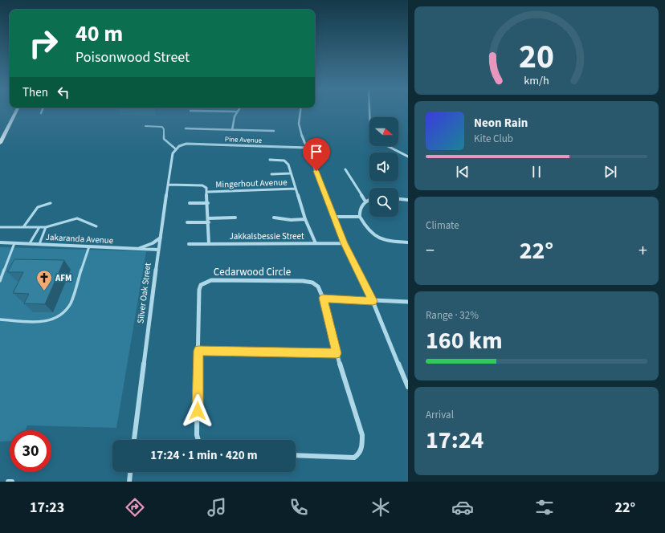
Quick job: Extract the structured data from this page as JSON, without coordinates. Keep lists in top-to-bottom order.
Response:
{
  "streets": {
    "street": [
      "Pine Avenue",
      "Mingerhout Avenue",
      "Jakkalsbessie Street",
      "Jakaranda Avenue",
      "Cedarwood Circle",
      "Silver Oak Street"
    ]
  },
  "crossings": [
    ["Pine Avenue", "Silver Oak Street"],
    ["Jakaranda Avenue", "Silver Oak Street"]
  ],
  "places": {
    "church": ["AFM"]
  },
  "north": "right",
  "page": {
    "turn": ["40 m", "Poisonwood Street"],
    "then": "Then",
    "song": ["Neon Rain", "Kite Club"],
    "tile": [
      "Climate",
      ["Range · 32%", "160 km"],
      ["Arrival", "17:24"]
    ],
    "heat": ["−", "22°", "+"],
    "limit": "30",
    "trip": "17:24 · 1 min · 420 m",
    "tabs": ["17:23", "22°"],
    "gauge": ["20", "km/h"]
  }
}
